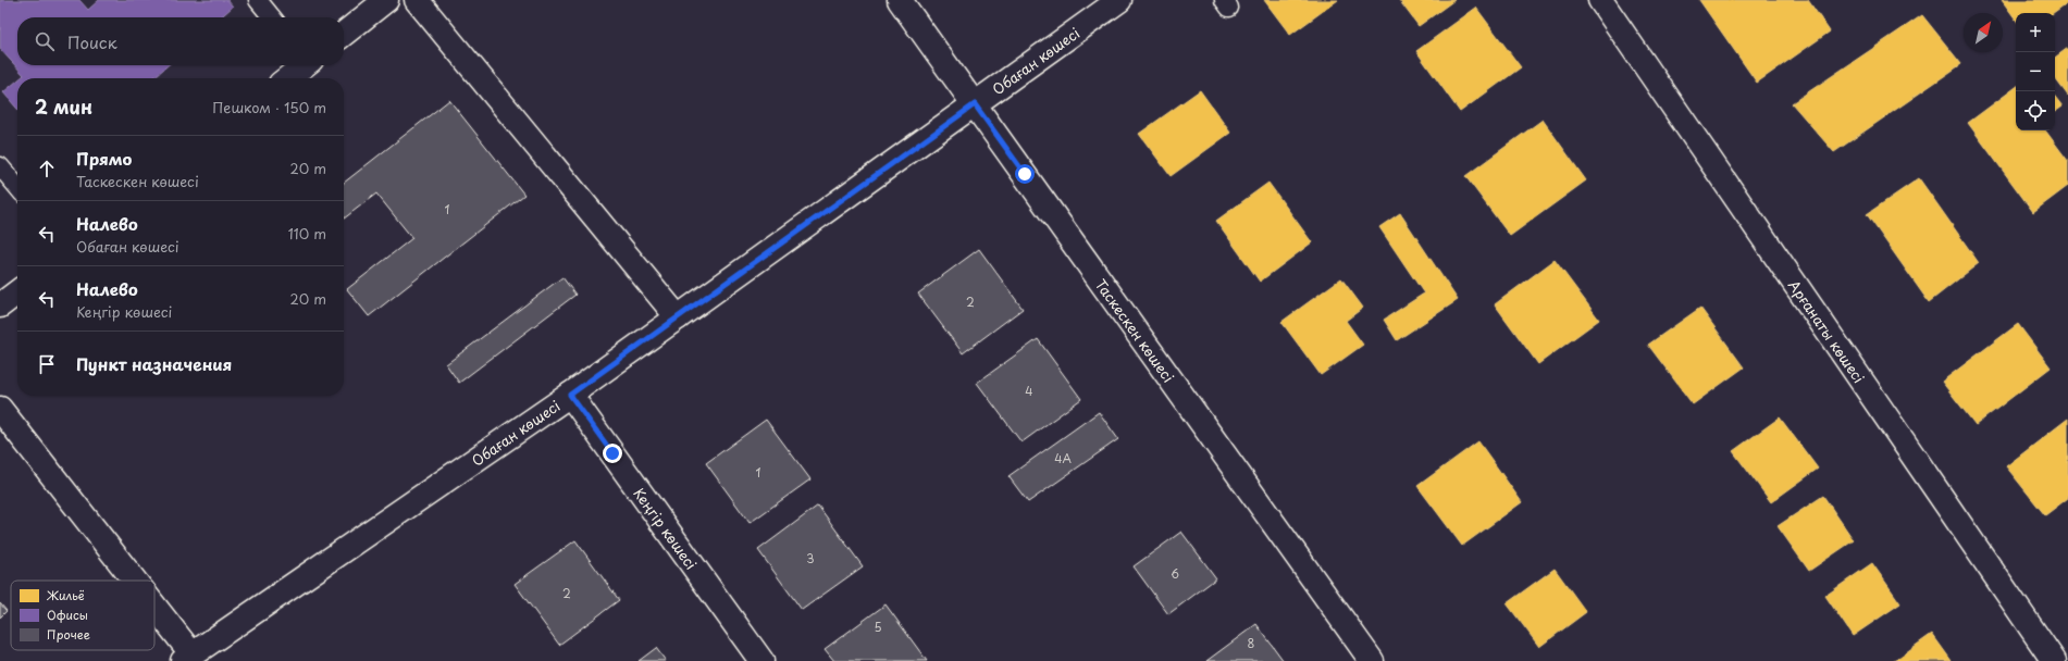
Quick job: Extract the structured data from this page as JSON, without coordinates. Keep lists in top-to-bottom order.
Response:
{
  "streets": {
    "street": [
      "Обаған көшесі",
      "Таскескен көшесі",
      "Арғанаты көшесі",
      "Кеңгір көшесі"
    ]
  },
  "crossings": [
    ["Обаған көшесі", "Таскескен көшесі"],
    ["Обаған көшесі", "Кеңгір көшесі"]
  ],
  "house_numbers": [
    "1",
    "2",
    "4",
    "4А",
    "1",
    "3",
    "6",
    "2",
    "5",
    "8"
  ],
  "legend": ["Жильё", "Офисы", "Прочее"],
  "north": "top right",
  "page": {
    "map_buttons": ["+", "−"],
    "search": "Поиск",
    "heading": ["2 мин", "Пешком · 150 m"],
    "list": [
      ["Прямо", "Таскескен көшесі", "20 m"],
      ["Налево", "Обаған көшесі", "110 m"],
      ["Налево", "Кеңгір көшесі", "20 m"],
      "Пункт назначения"
    ]
  }
}
